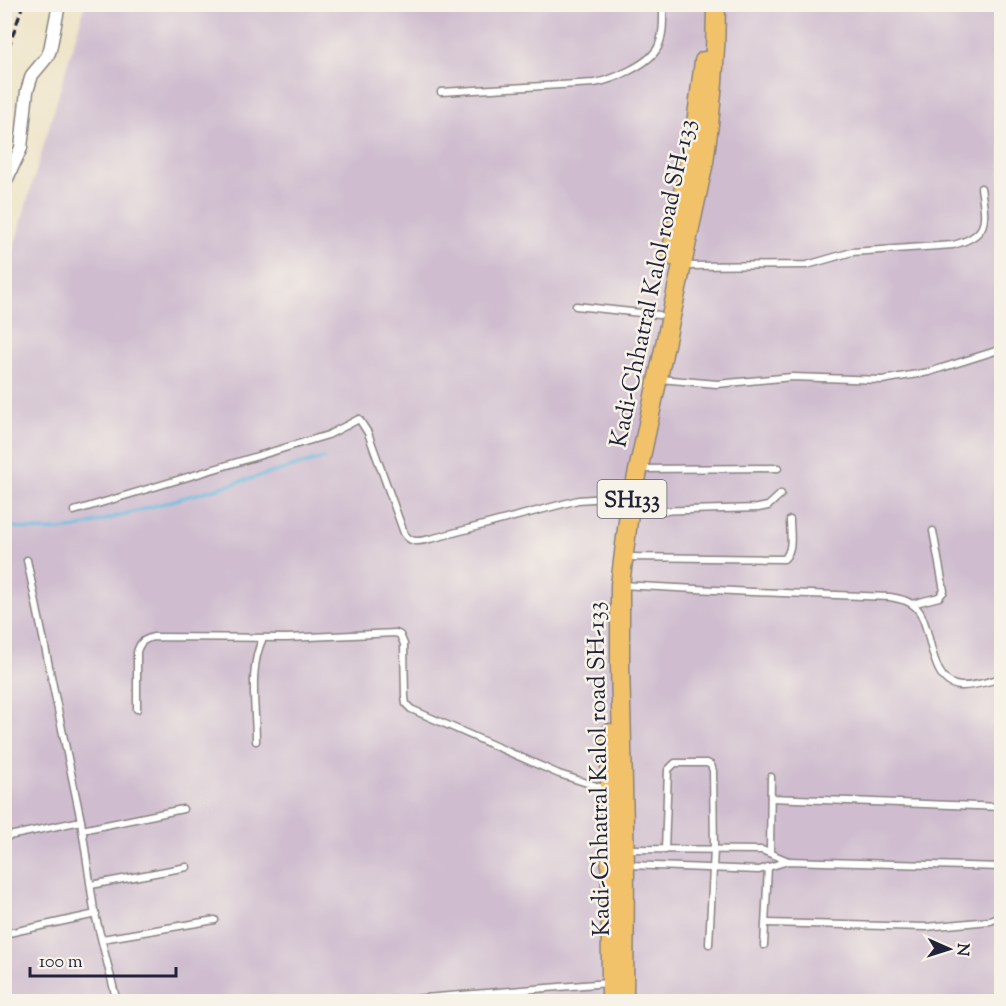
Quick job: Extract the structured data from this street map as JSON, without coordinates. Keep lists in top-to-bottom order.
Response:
{
  "streets": {
    "main road": ["Kadi-Chhatral Kalol road SH-133", "SH133"]
  },
  "scale_bar": "100 m",
  "north": "right"
}
